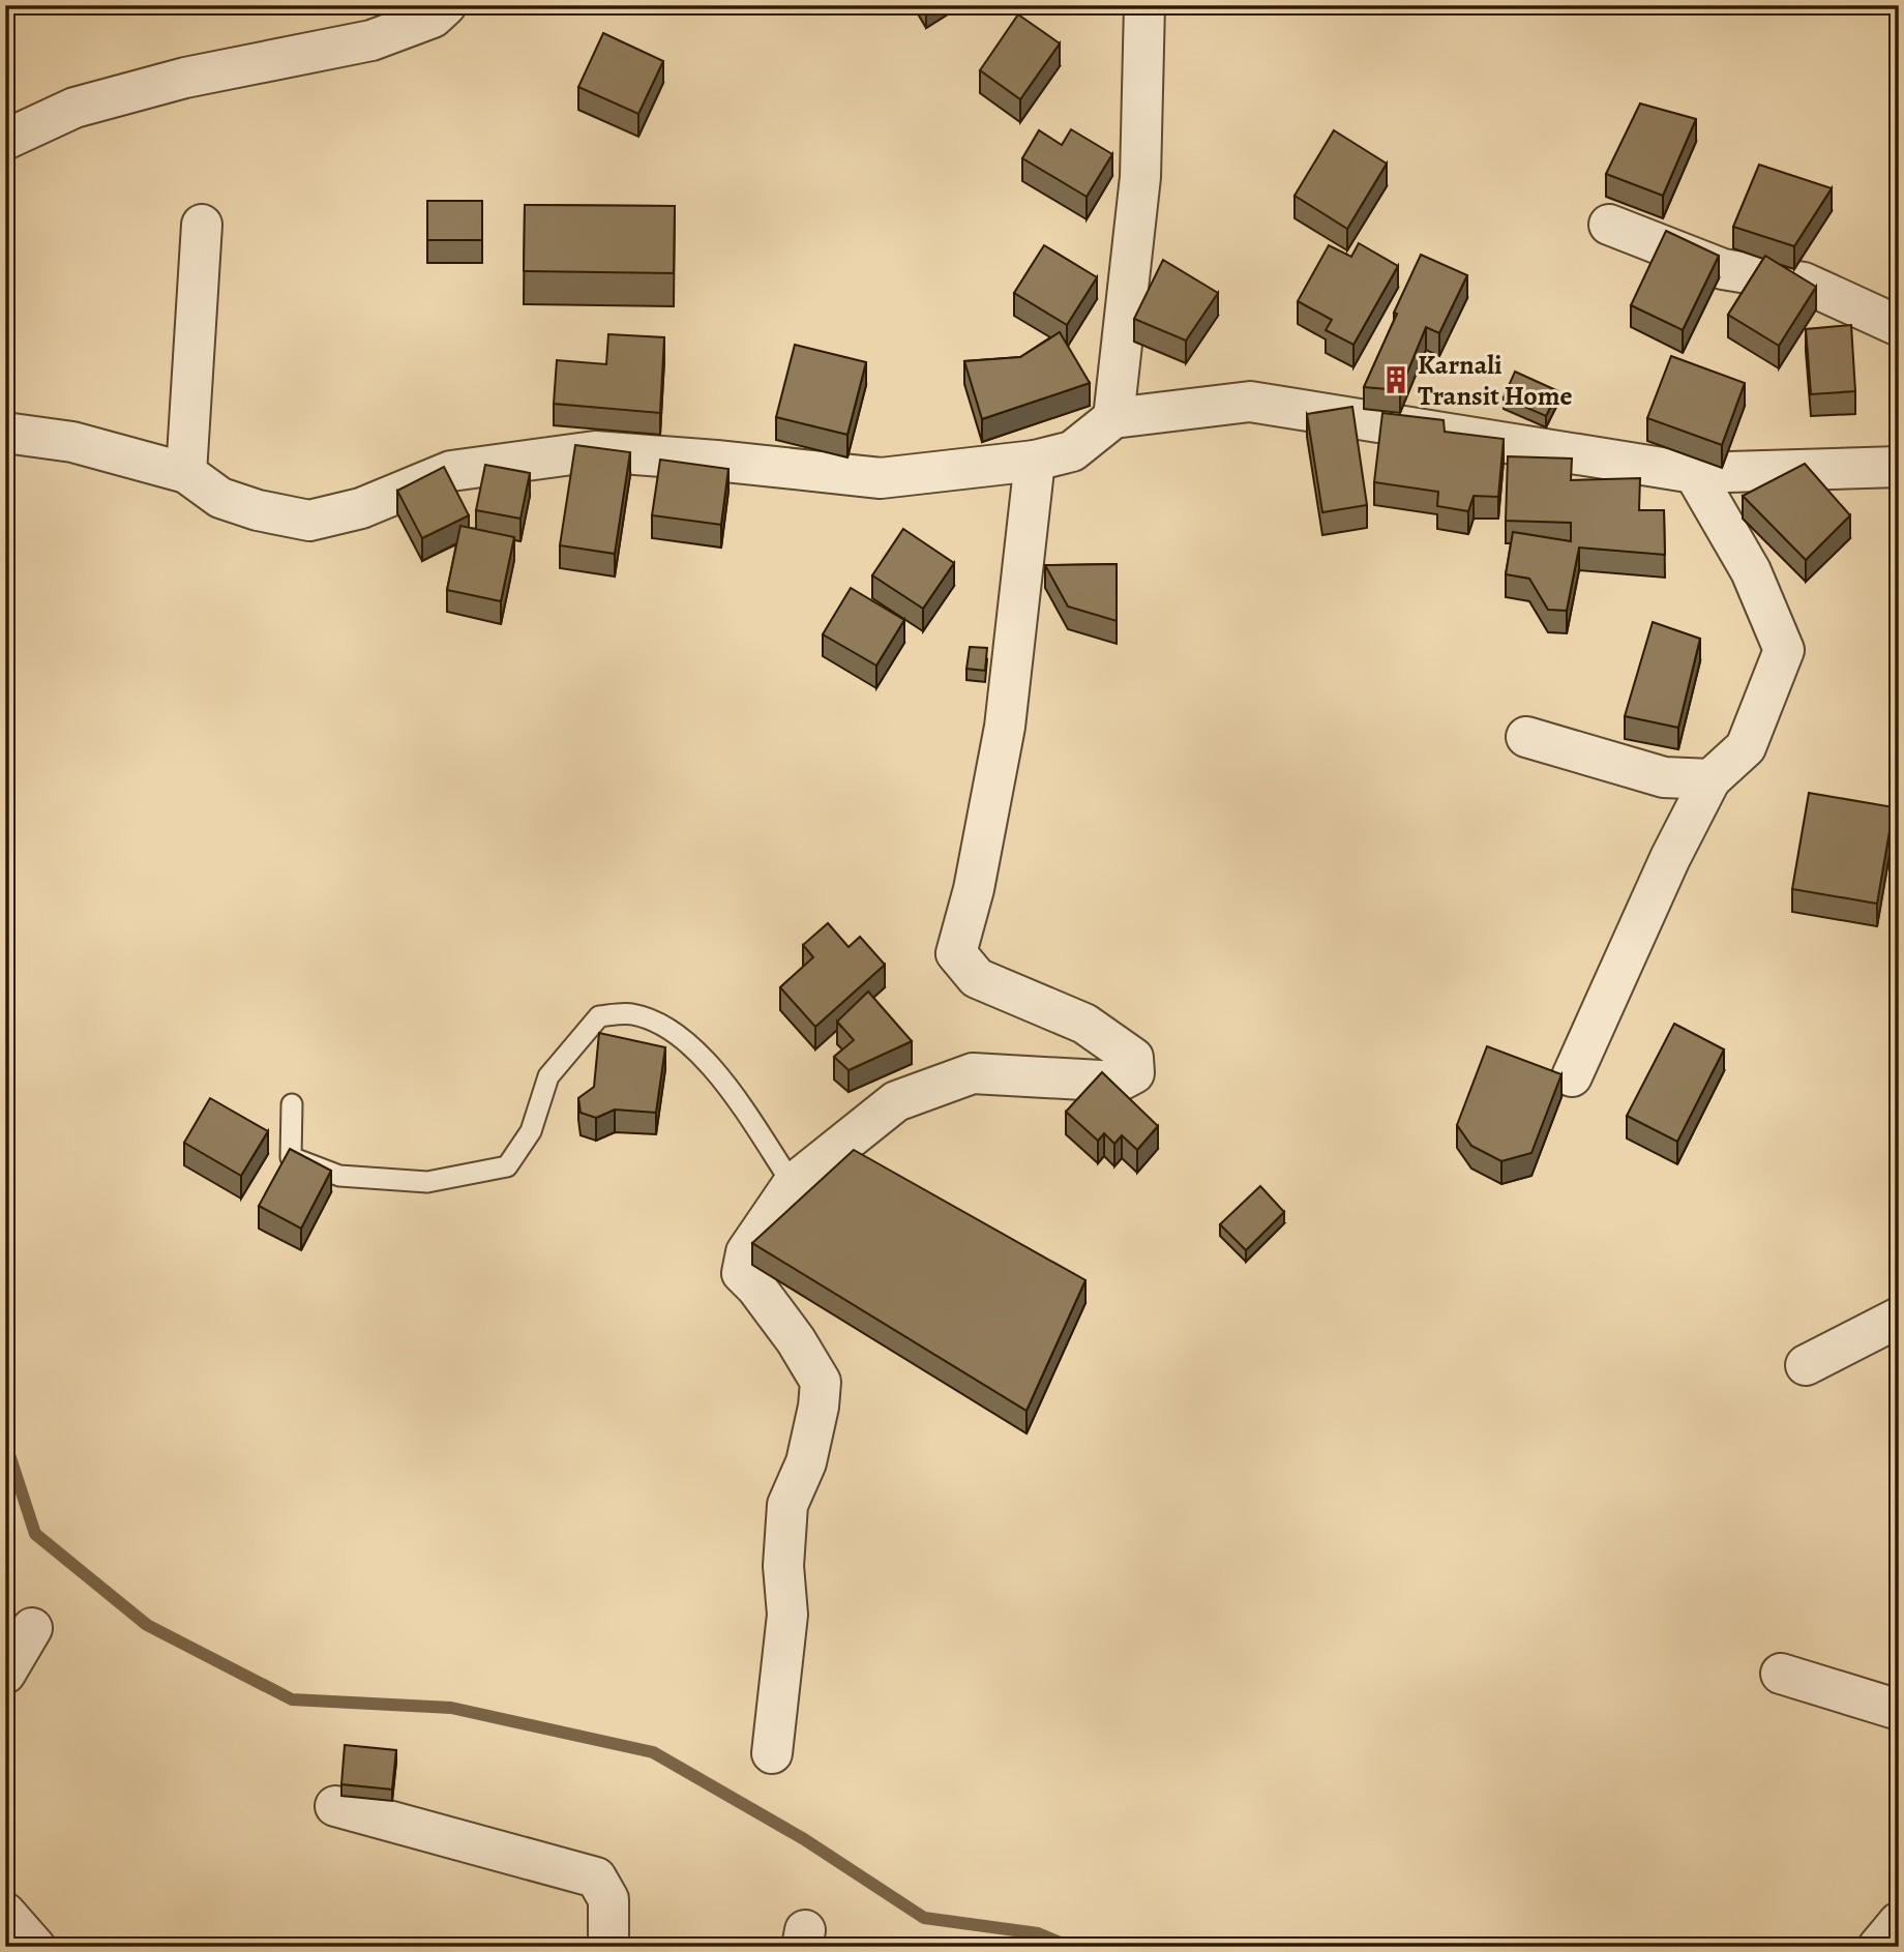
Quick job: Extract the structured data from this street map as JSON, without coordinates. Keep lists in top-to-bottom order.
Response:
{
  "places": {
    "building": ["Karnali Transit Home"]
  }
}
